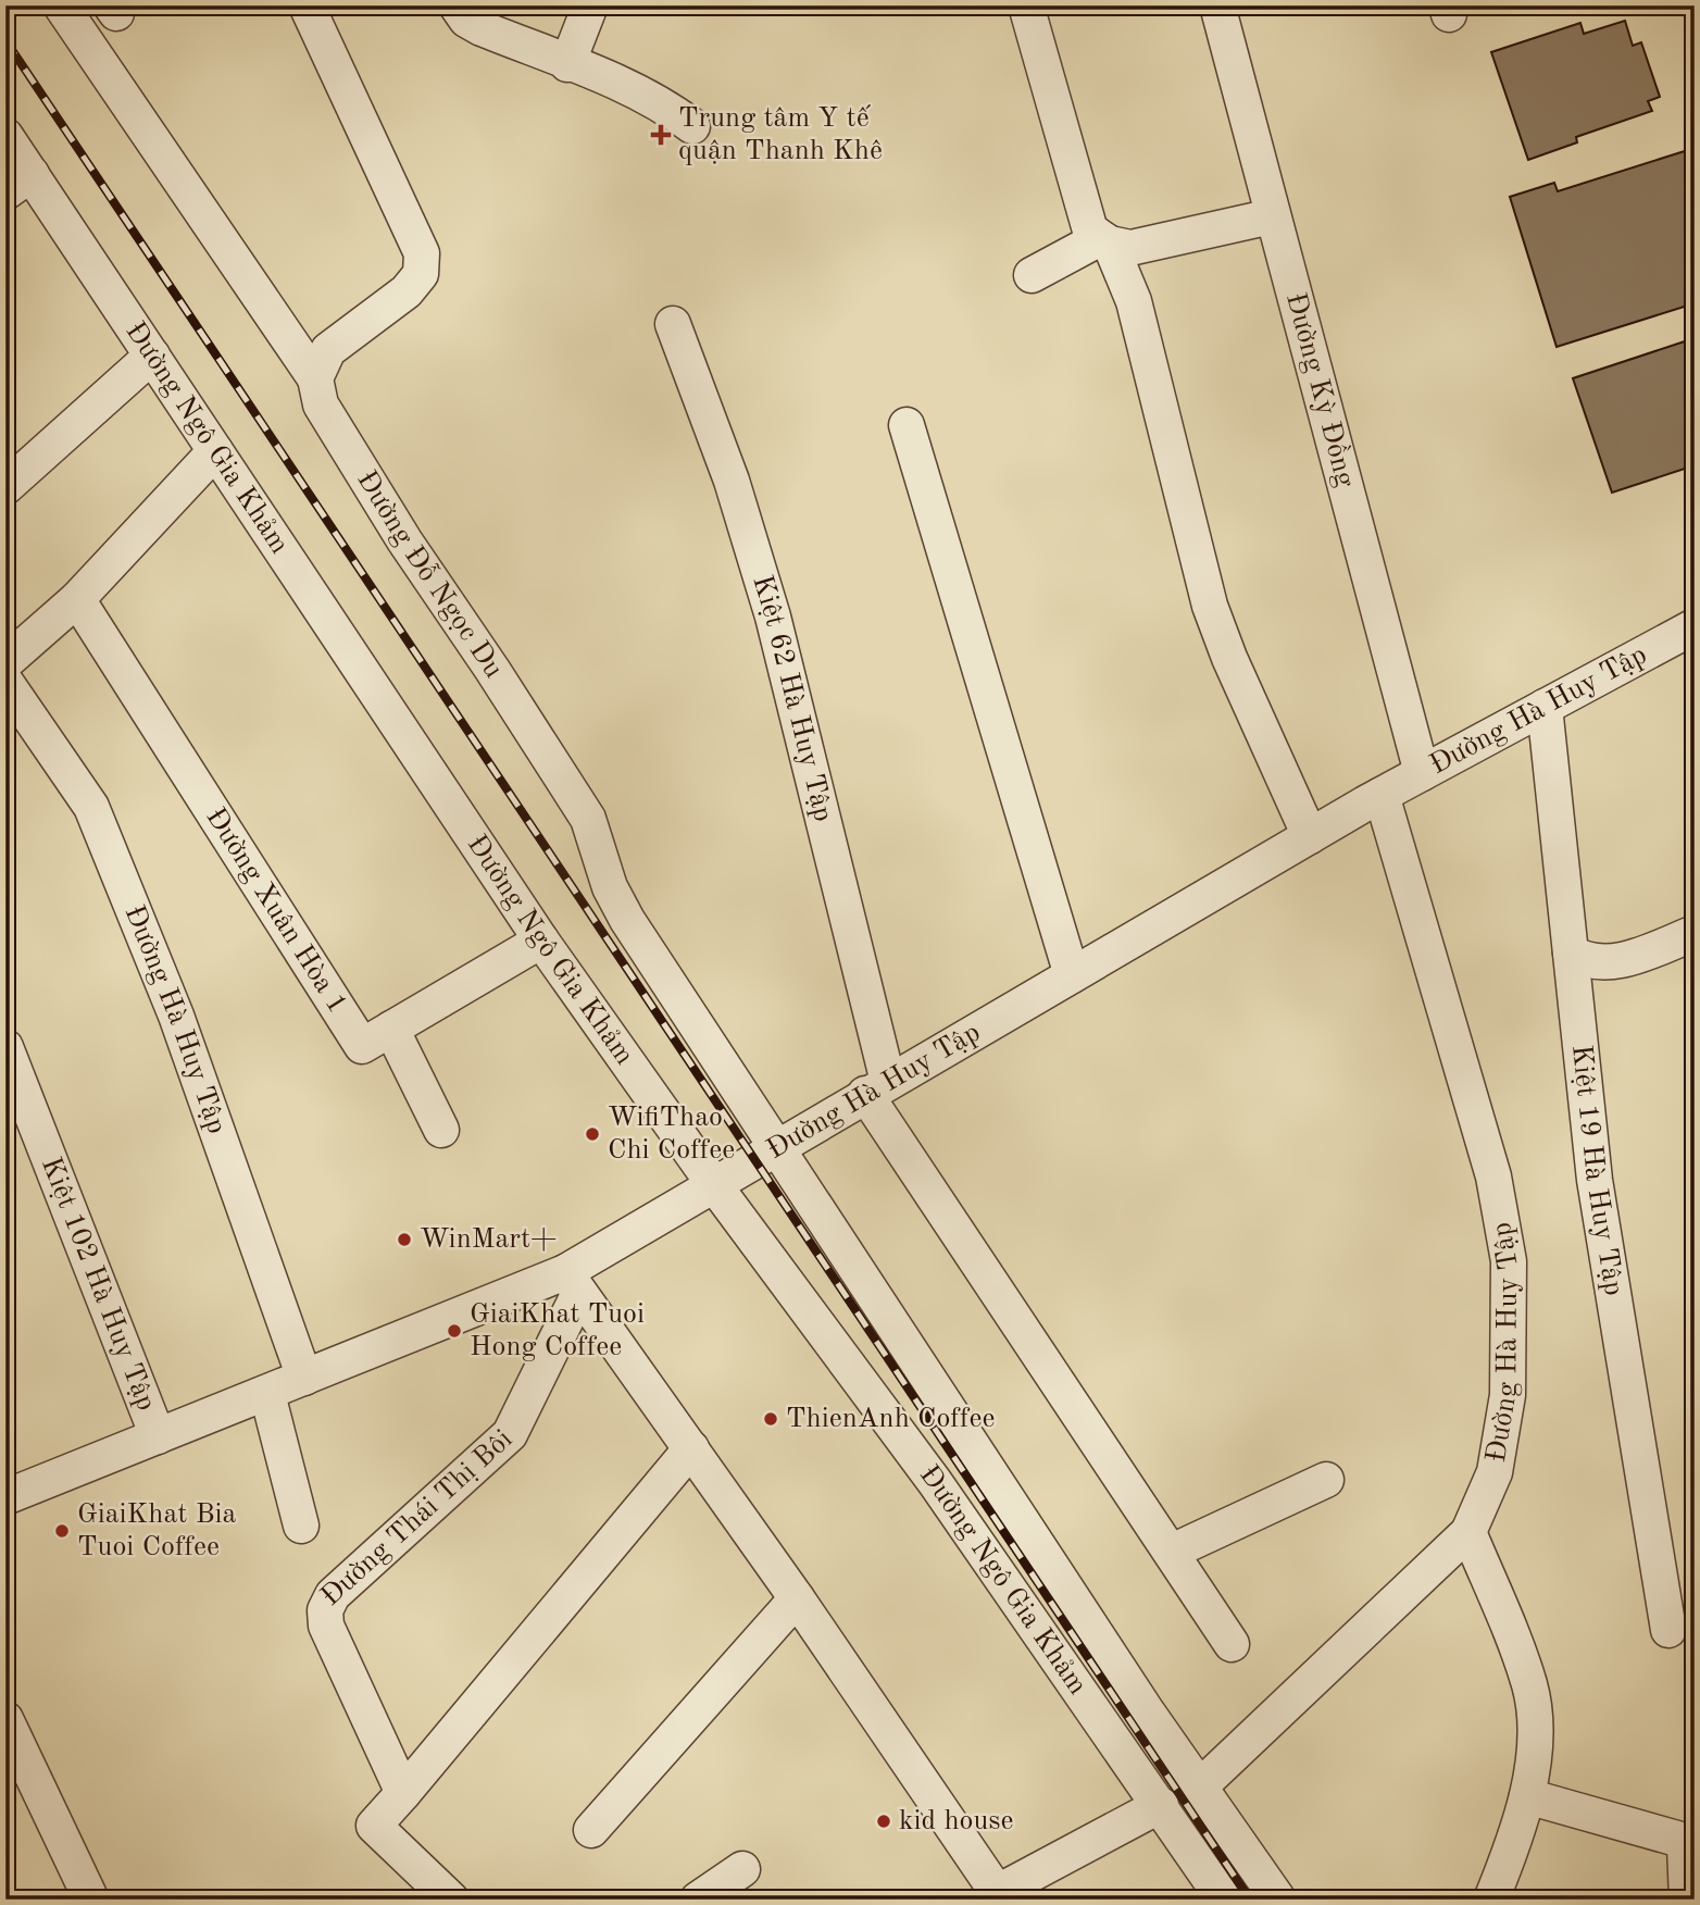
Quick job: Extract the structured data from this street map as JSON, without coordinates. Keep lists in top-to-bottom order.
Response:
{
  "streets": {
    "street": [
      "Đường Kỳ Đồng",
      "Đường Ngô Gia Khảm",
      "Đường Đỗ Ngọc Du",
      "Kiệt 62 Hà Huy Tập",
      "Đường Hà Huy Tập",
      "Đường Xuân Hòa 1",
      "Kiệt 19 Hà Huy Tập",
      "Kiệt 102 Hà Huy Tập",
      "Đường Thái Thị Bôi"
    ]
  },
  "crossings": [
    ["Đường Kỳ Đồng", "Đường Hà Huy Tập"],
    ["Đường Ngô Gia Khảm", "Đường Hà Huy Tập"],
    ["Đường Ngô Gia Khảm", "Đường Xuân Hòa 1"],
    ["Đường Đỗ Ngọc Du", "Đường Hà Huy Tập"],
    ["Kiệt 62 Hà Huy Tập", "Đường Hà Huy Tập"],
    ["Đường Hà Huy Tập", "Kiệt 19 Hà Huy Tập"],
    ["Đường Hà Huy Tập", "Kiệt 102 Hà Huy Tập"],
    ["Đường Hà Huy Tập", "Đường Thái Thị Bôi"]
  ],
  "places": {
    "health": ["Trung tâm Y tế quận Thanh Khê"],
    "other": [
      "WifiThao Chi Coffee",
      "WinMart+",
      "GiaiKhat Tuoi Hong Coffee",
      "ThienAnh Coffee",
      "GiaiKhat Bia Tuoi Coffee",
      "kid house"
    ]
  }
}
